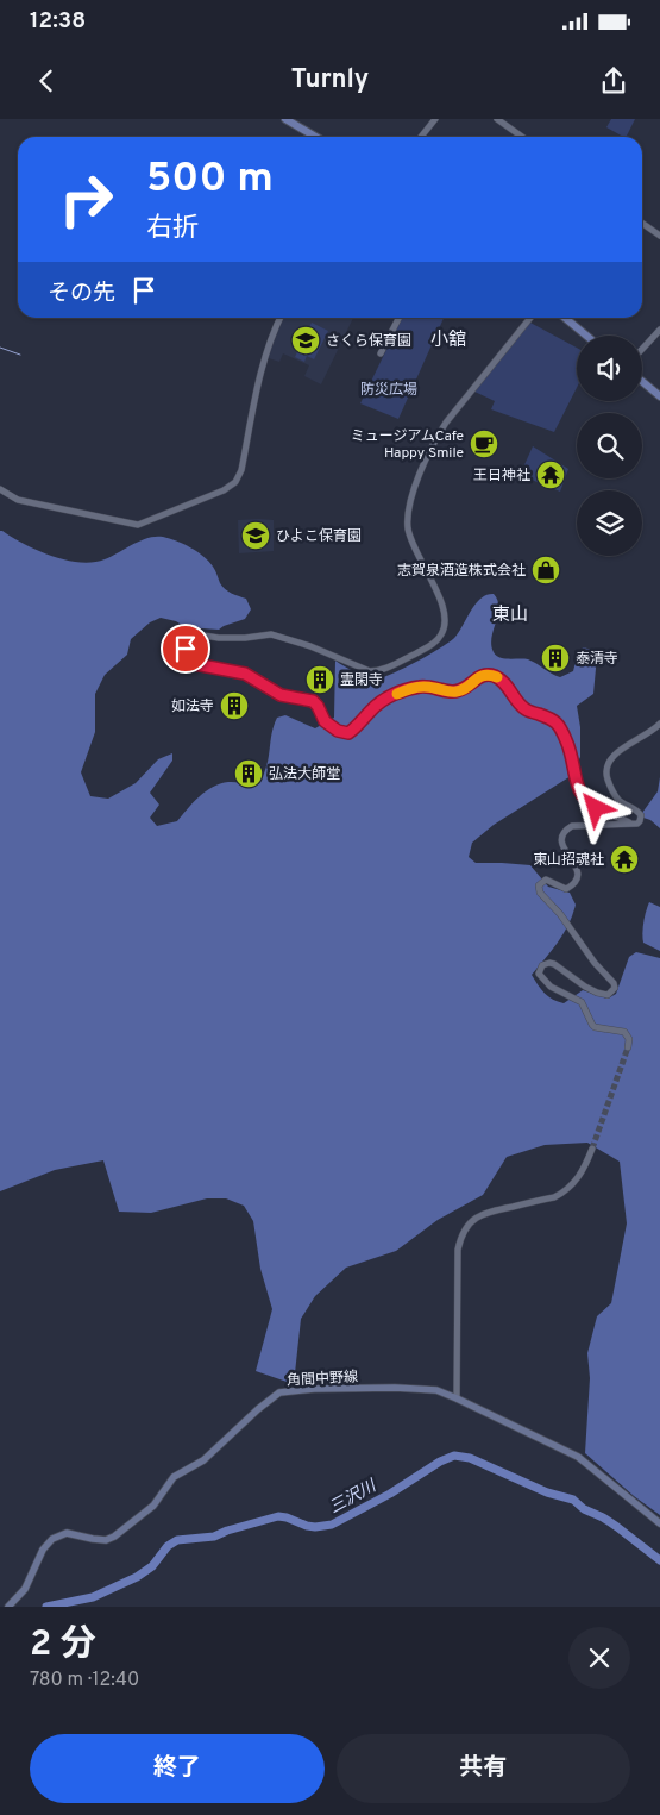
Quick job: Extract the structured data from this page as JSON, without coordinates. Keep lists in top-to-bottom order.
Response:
{
  "streets": {
    "main road": ["角間中野線"]
  },
  "districts": ["小舘", "東山"],
  "water": ["三沢川"],
  "parks": ["防災広場"],
  "places": {
    "school or university": ["さくら保育園", "ひよこ保育園"],
    "cafe": ["ミュージアムCafe Happy Smile"],
    "temple": ["王日神社", "東山招魂社"],
    "shop": ["志賀泉酒造株式会社"],
    "building": [
      "泰清寺",
      "霊閑寺",
      "如法寺",
      "弘法大師堂"
    ]
  },
  "page": {
    "status": "12:38",
    "header": "Turnly",
    "turn": ["500 m", "右折"],
    "then": "その先",
    "heading": ["2 分", "780 m · 12:40"],
    "buttons": ["終了", "共有"]
  }
}
